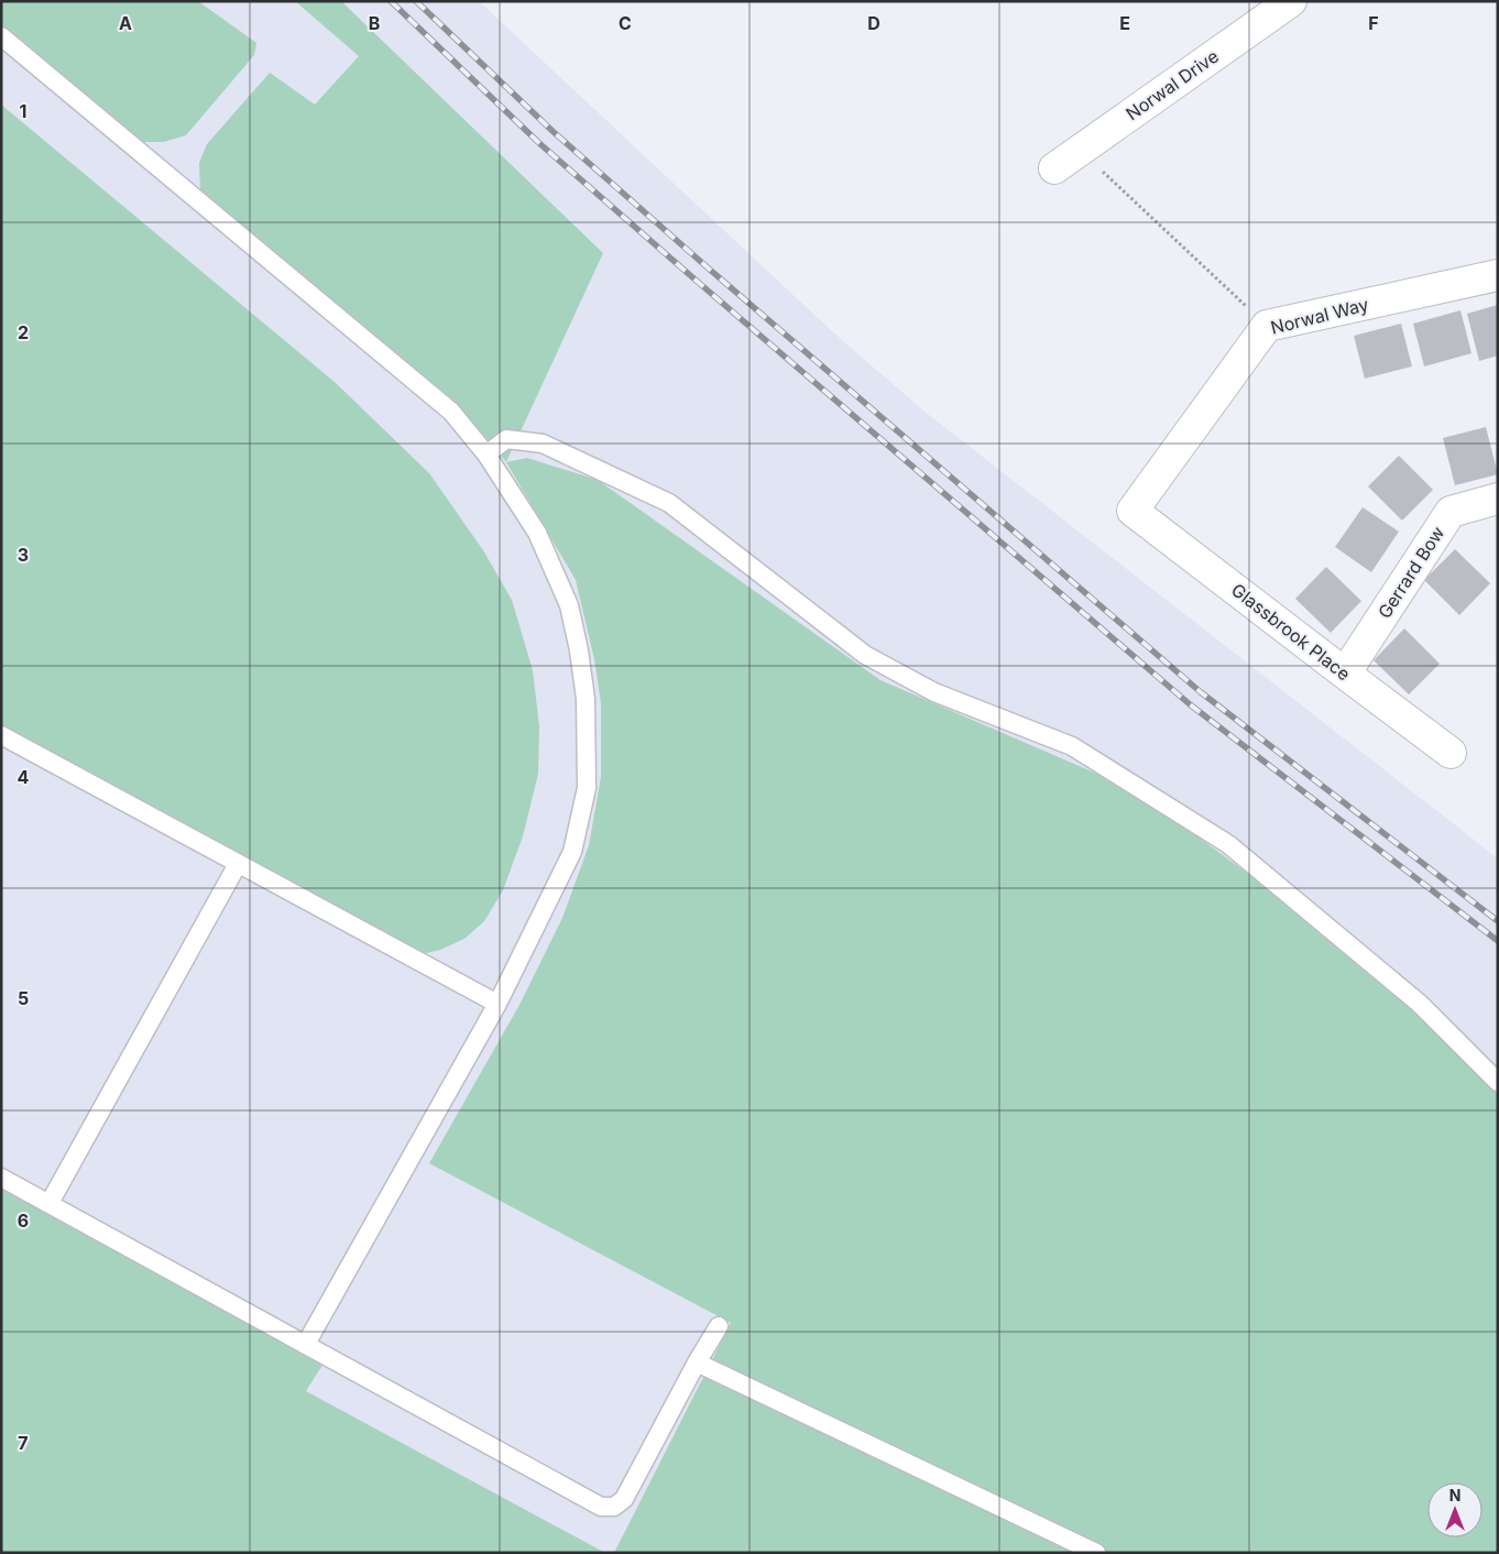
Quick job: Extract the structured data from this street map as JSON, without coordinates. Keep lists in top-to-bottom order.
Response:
{
  "streets": {
    "street": [
      "Norwal Drive",
      "Norwal Way",
      "Gerrard Bow",
      "Glassbrook Place"
    ]
  },
  "crossings": [
    ["Norwal Way", "Glassbrook Place"],
    ["Gerrard Bow", "Glassbrook Place"]
  ],
  "north": "top",
  "grid": {
    "columns": [
      "A",
      "B",
      "C",
      "D",
      "E",
      "F"
    ],
    "rows": [
      "1",
      "2",
      "3",
      "4",
      "5",
      "6",
      "7"
    ]
  }
}
